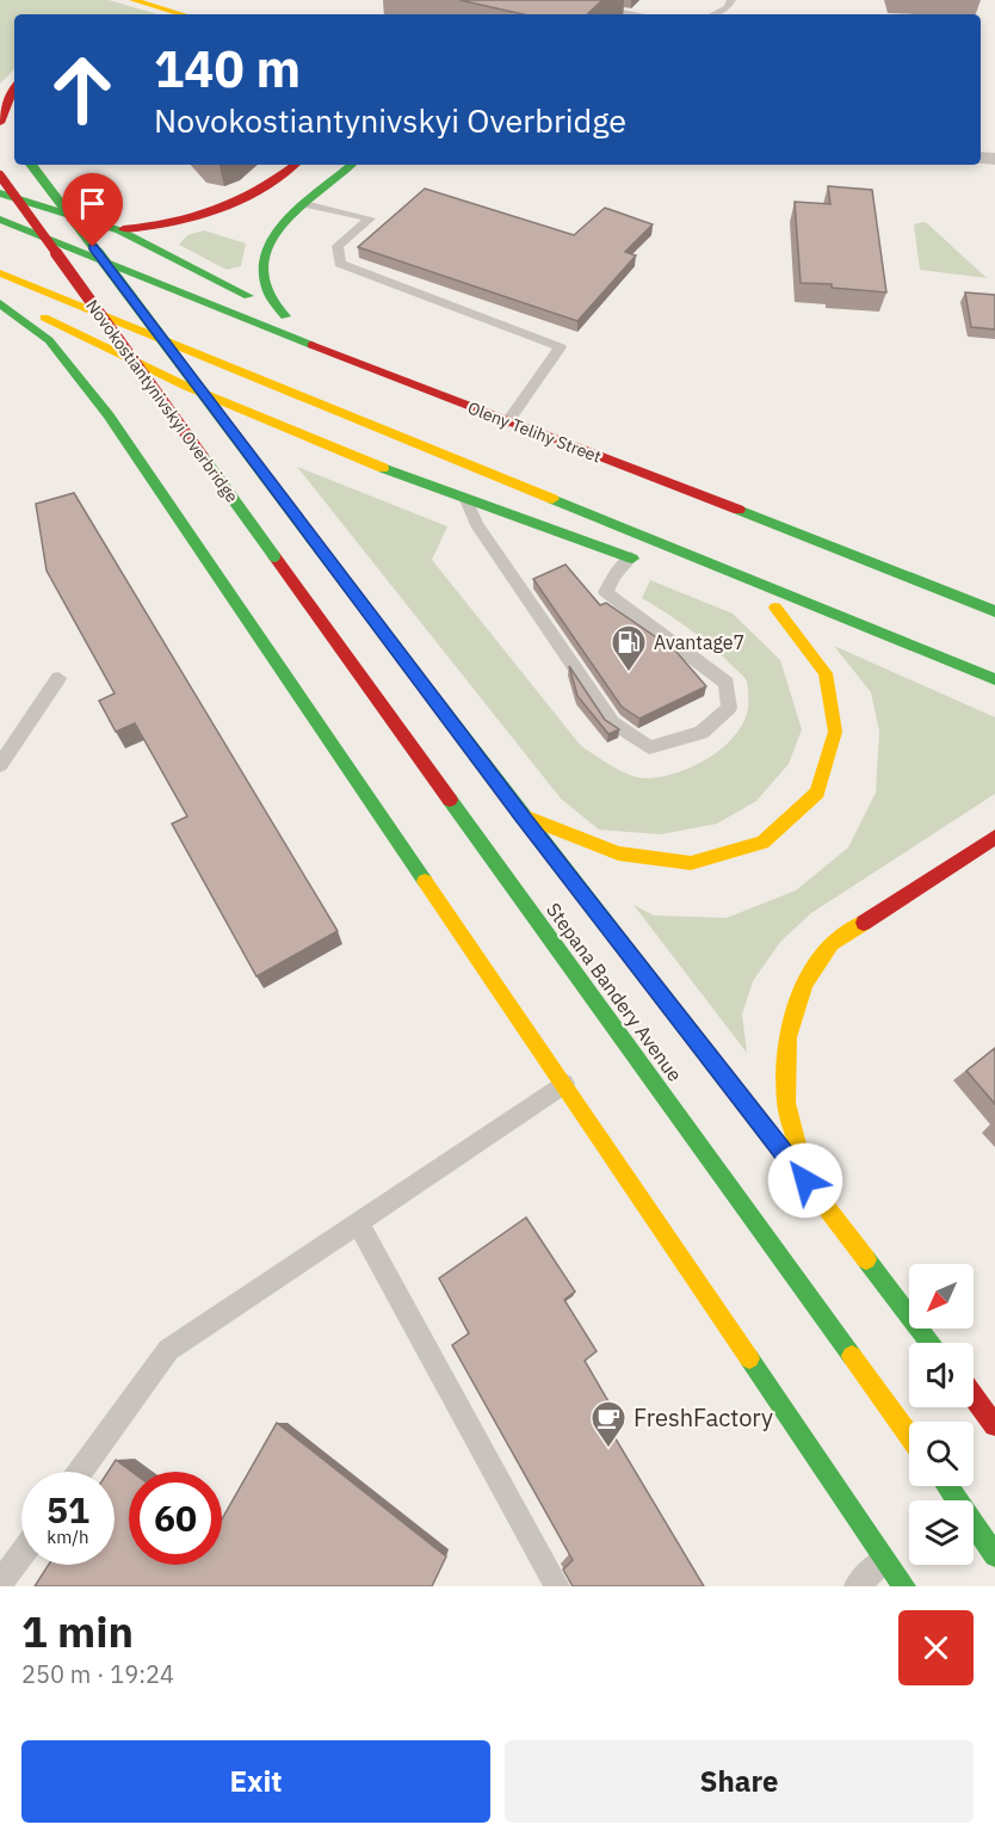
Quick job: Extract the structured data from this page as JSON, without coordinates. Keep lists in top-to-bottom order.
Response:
{
  "streets": {
    "main road": ["Novokostiantynivskyi Overbridge", "Oleny Telihy Street", "Stepana Bandery Avenue"]
  },
  "crossings": [
    ["Novokostiantynivskyi Overbridge", "Stepana Bandery Avenue"]
  ],
  "places": {
    "fuel station": ["Avantage7"],
    "cafe": ["FreshFactory"]
  },
  "north": "bottom left",
  "page": {
    "turn": ["140 m", "Novokostiantynivskyi Overbridge"],
    "speed": "51 km/h",
    "limit": "60",
    "heading": ["1 min", "250 m · 19:24"],
    "buttons": ["Exit", "Share"]
  }
}
